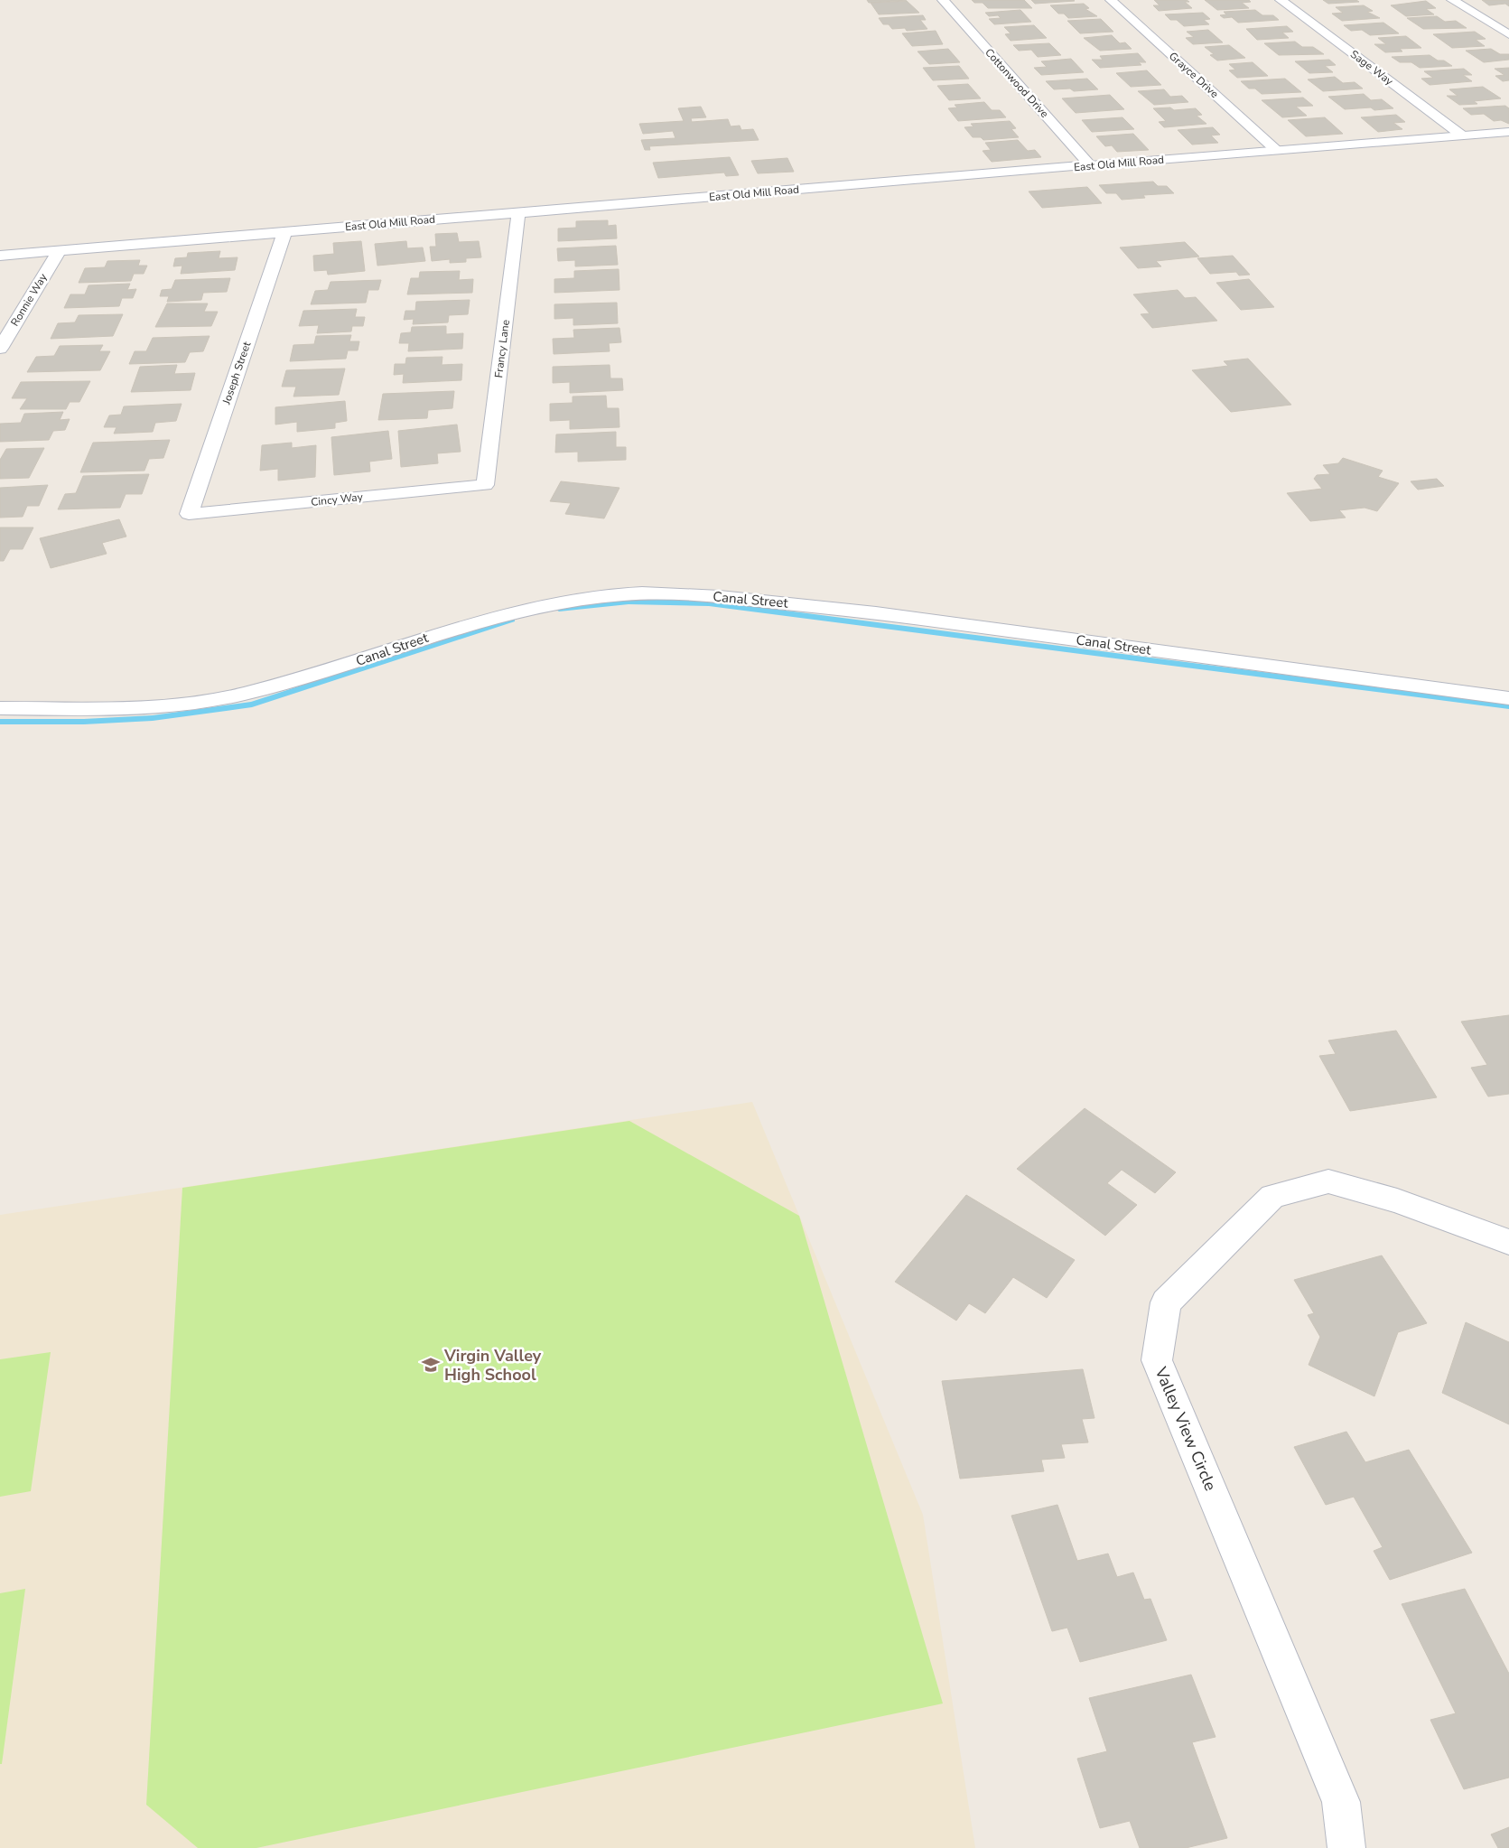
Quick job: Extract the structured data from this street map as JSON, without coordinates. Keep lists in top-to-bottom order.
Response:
{
  "streets": {
    "street": [
      "Sage Way",
      "Grayce Drive",
      "Cottonwood Drive",
      "East Old Mill Road",
      "Ronnie Way",
      "Francy Lane",
      "Joseph Street",
      "Cincy Way",
      "Canal Street",
      "Valley View Circle"
    ]
  },
  "crossings": [
    ["Sage Way", "East Old Mill Road"],
    ["Grayce Drive", "East Old Mill Road"],
    ["Cottonwood Drive", "East Old Mill Road"],
    ["East Old Mill Road", "Ronnie Way"],
    ["East Old Mill Road", "Francy Lane"],
    ["East Old Mill Road", "Joseph Street"],
    ["Francy Lane", "Cincy Way"],
    ["Joseph Street", "Cincy Way"]
  ],
  "places": {
    "school or university": ["Virgin Valley High School"]
  }
}
